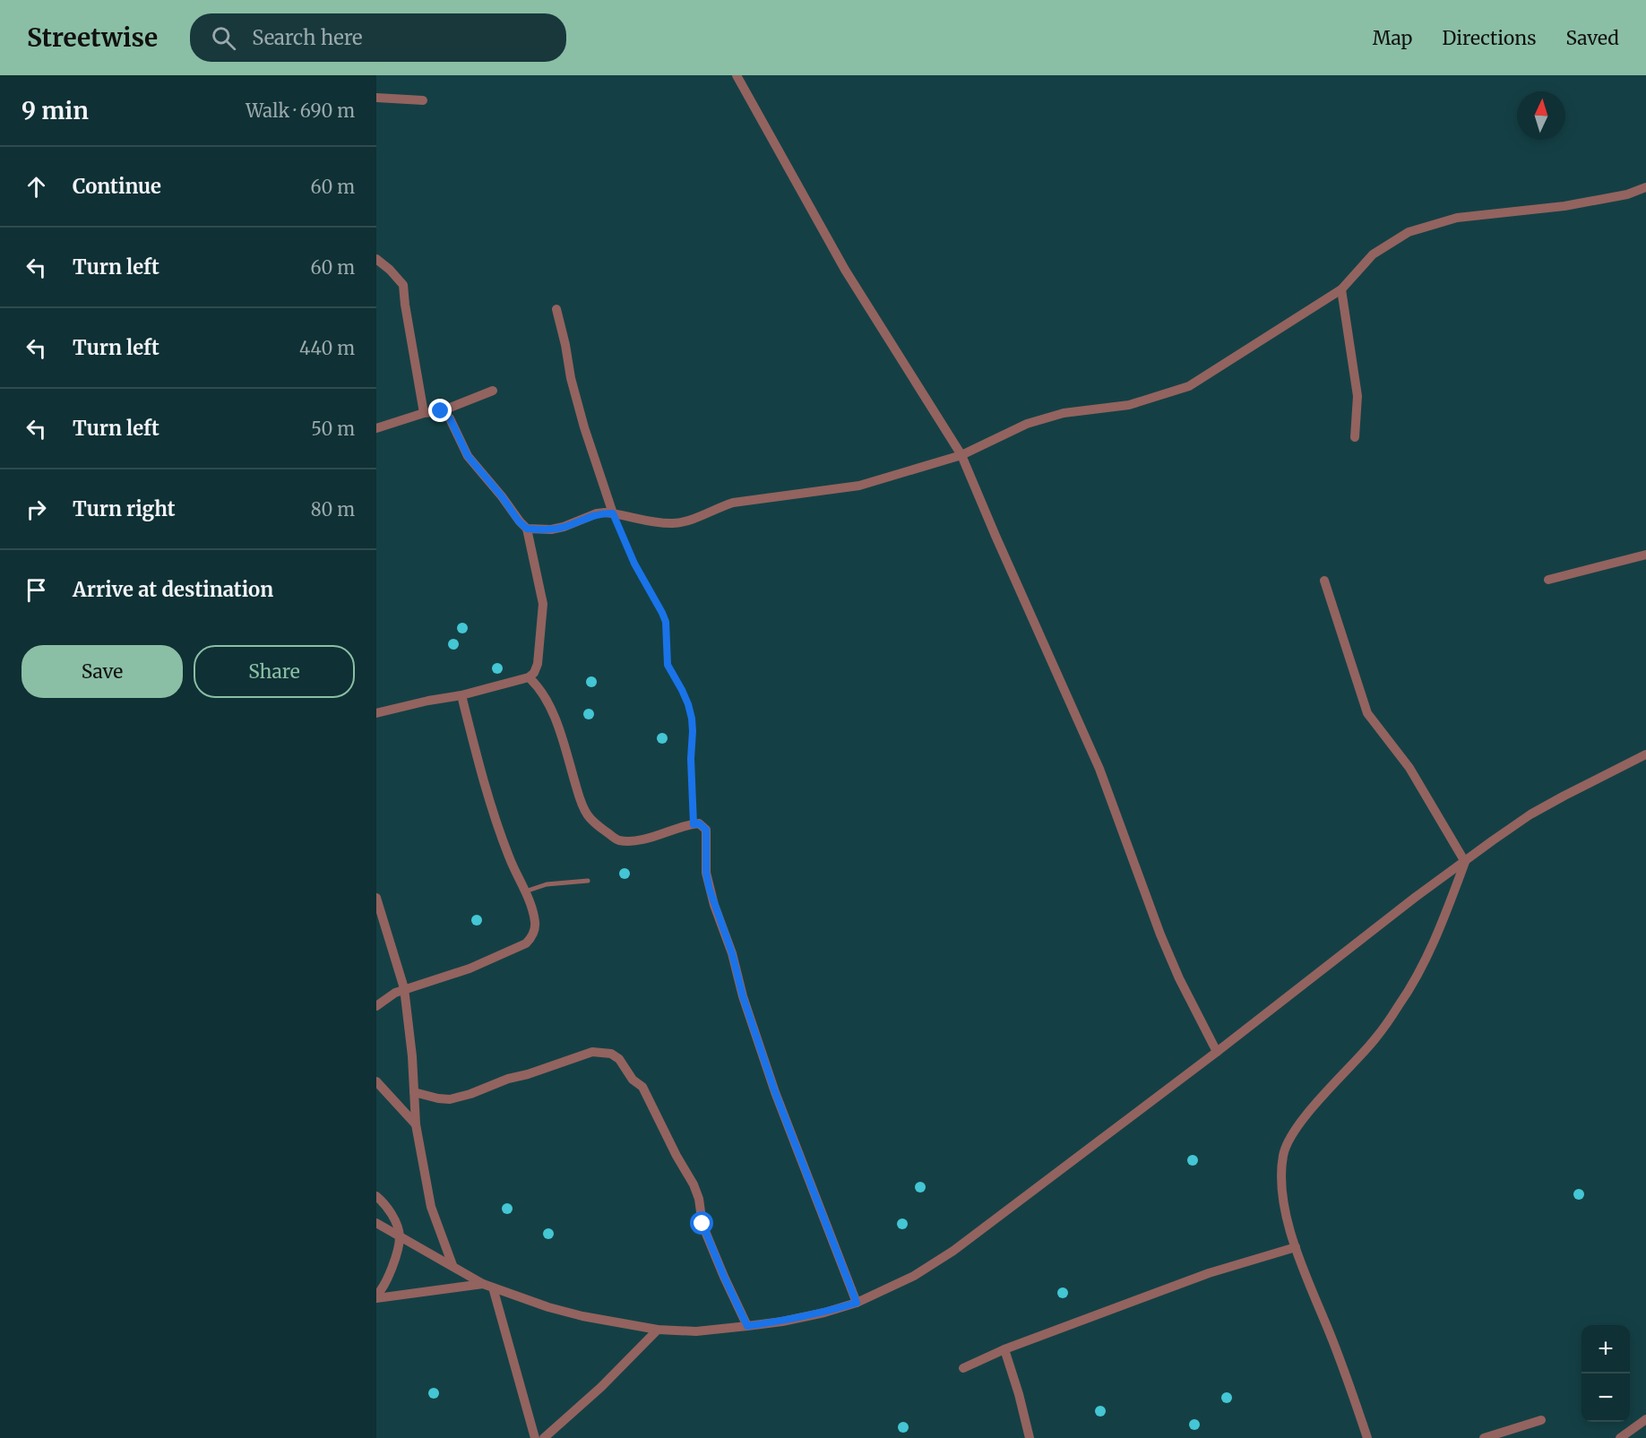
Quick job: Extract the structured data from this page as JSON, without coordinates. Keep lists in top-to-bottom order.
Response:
{
  "north": "top",
  "page": {
    "header": "Streetwise",
    "search": "Search here",
    "nav": ["Map", "Directions", "Saved"],
    "heading": ["9 min", "Walk · 690 m"],
    "list": [
      ["Continue", "60 m"],
      ["Turn left", "60 m"],
      ["Turn left", "440 m"],
      ["Turn left", "50 m"],
      ["Turn right", "80 m"],
      "Arrive at destination"
    ],
    "buttons": ["Save", "Share"],
    "map_buttons": ["+", "−"]
  }
}
